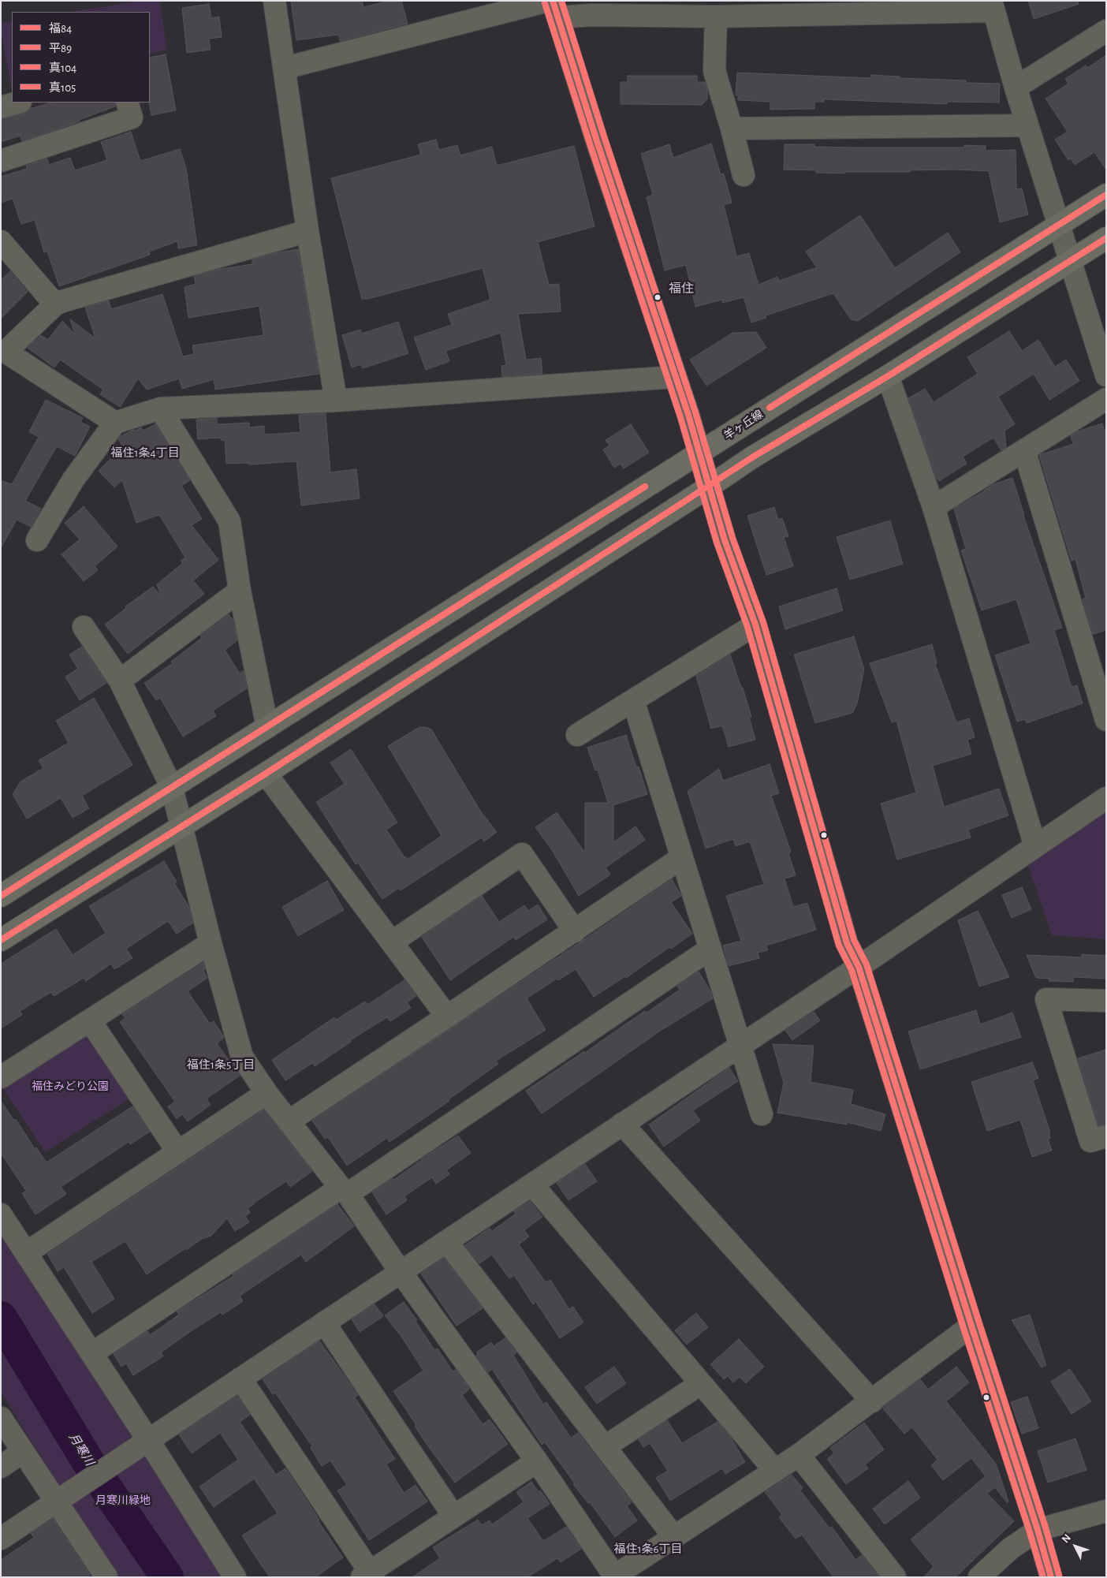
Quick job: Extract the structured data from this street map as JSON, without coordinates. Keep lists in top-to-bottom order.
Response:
{
  "streets": {
    "main road": ["羊ヶ丘線"]
  },
  "districts": [
    "福住",
    "福住1条4丁目",
    "福住1条5丁目",
    "福住1条6丁目"
  ],
  "water": ["月寒川"],
  "parks": ["福住みどり公園", "月寒川緑地"],
  "lines": [
    "transit line 福84",
    "transit line 真105",
    "transit line 真104",
    "transit line 平89"
  ],
  "legend": [
    "福84",
    "平89",
    "真104",
    "真105"
  ],
  "north": "top left"
}
